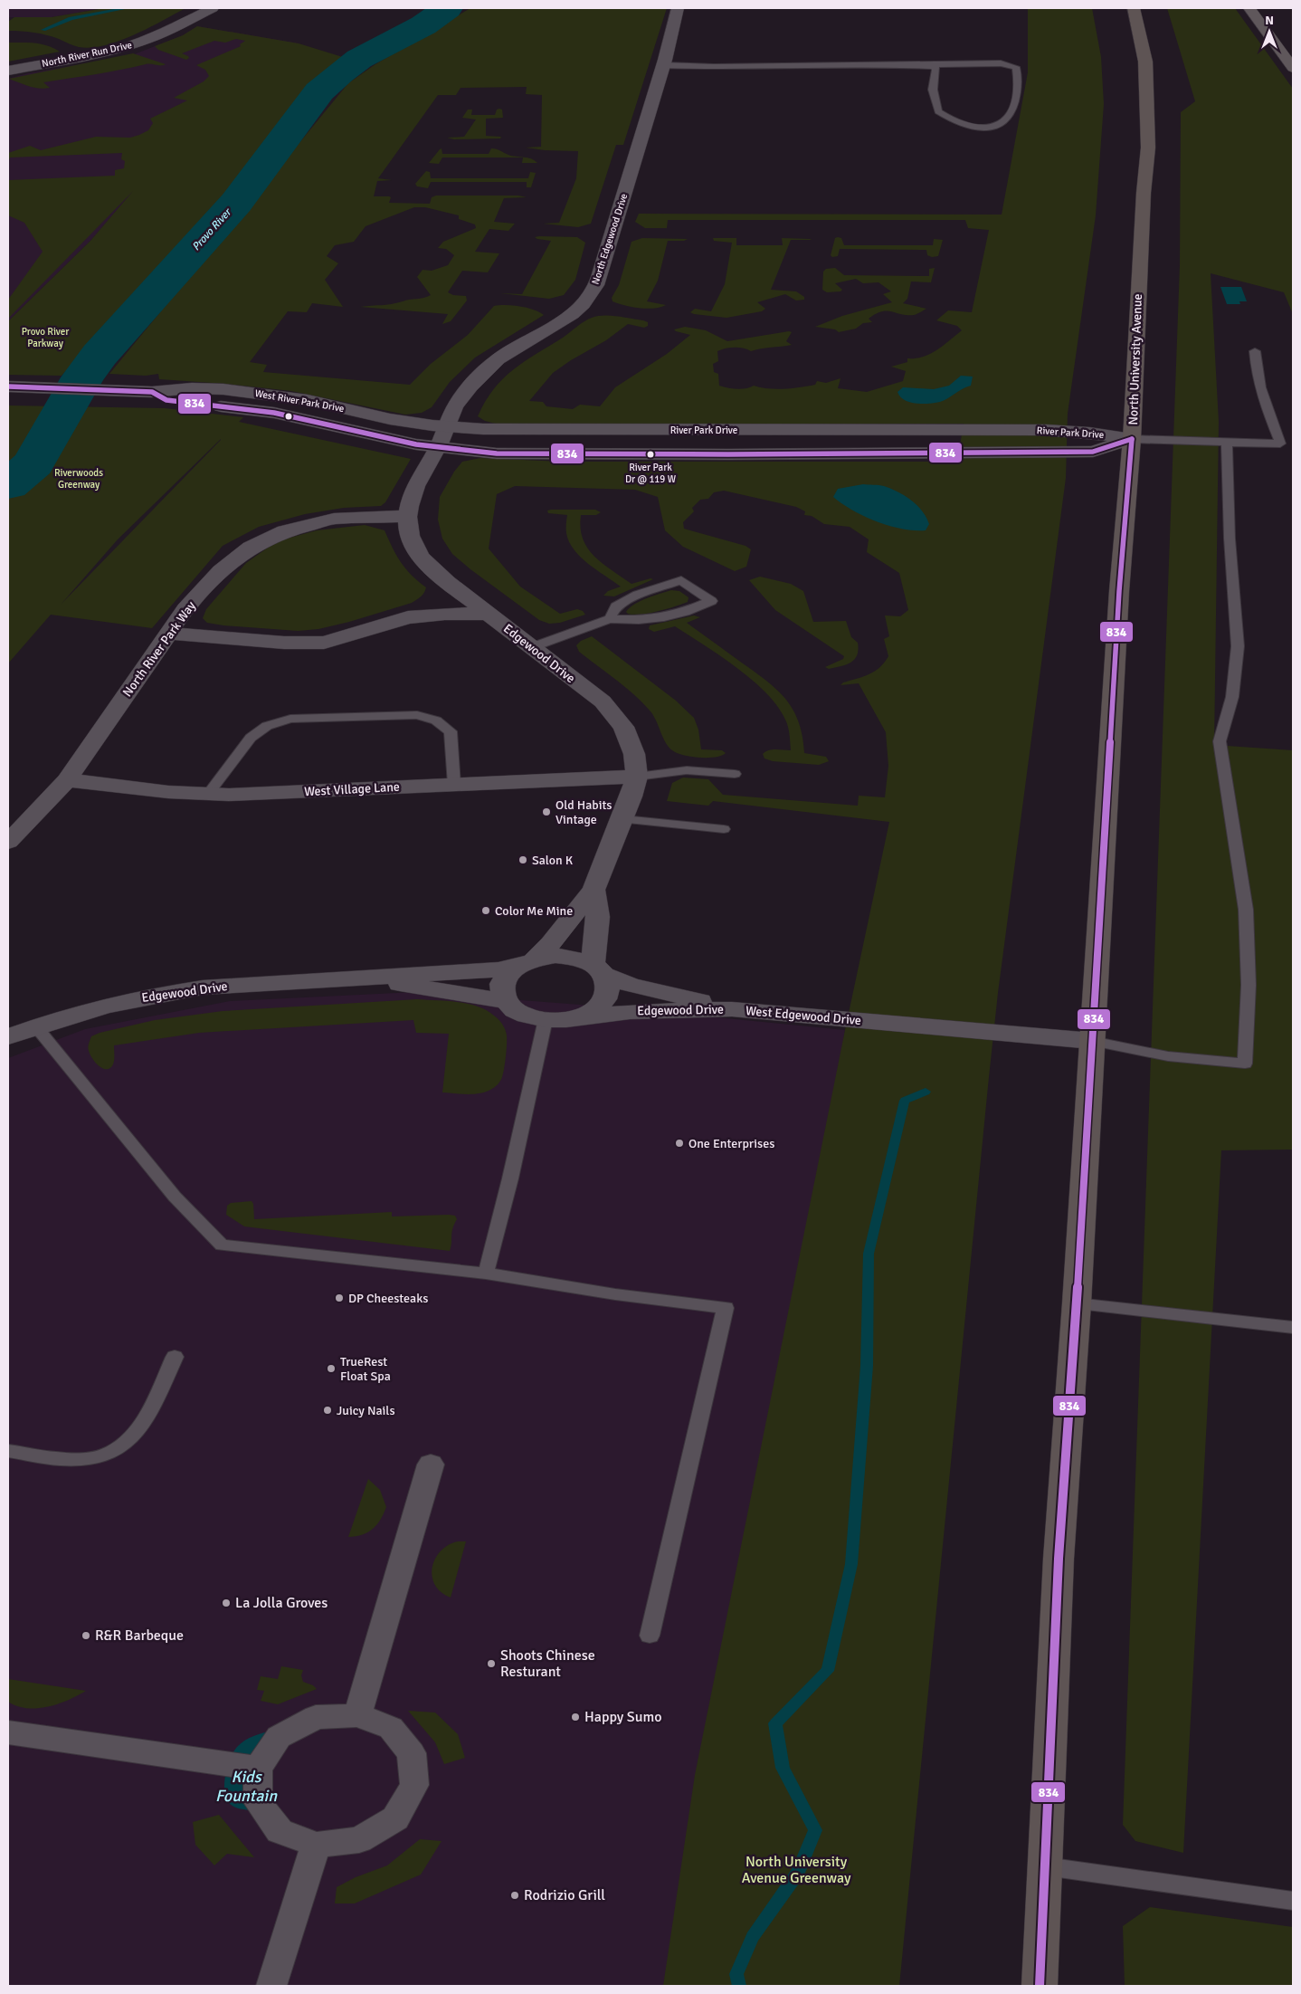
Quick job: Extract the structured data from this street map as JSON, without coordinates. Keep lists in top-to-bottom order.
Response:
{
  "streets": {
    "highway": ["North University Avenue"],
    "street": [
      "North River Run Drive",
      "North Edgewood Drive",
      "West River Park Drive",
      "River Park Drive",
      "North River Park Way",
      "Edgewood Drive",
      "West Village Lane",
      "West Edgewood Drive"
    ]
  },
  "crossings": [
    ["North Edgewood Drive", "West River Park Drive"],
    ["North Edgewood Drive", "River Park Drive"],
    ["North Edgewood Drive", "Edgewood Drive"],
    ["North University Avenue", "River Park Drive"],
    ["North University Avenue", "West Edgewood Drive"],
    ["West River Park Drive", "River Park Drive"],
    ["West River Park Drive", "Edgewood Drive"],
    ["River Park Drive", "Edgewood Drive"],
    ["North River Park Way", "Edgewood Drive"],
    ["North River Park Way", "West Village Lane"],
    ["Edgewood Drive", "West Village Lane"],
    ["Edgewood Drive", "West Edgewood Drive"]
  ],
  "water": ["Provo River", "Kids Fountain"],
  "parks": ["Provo River Parkway", "Riverwoods Greenway", "North University Avenue Greenway"],
  "places": [
    "River Park Dr @ 119 W",
    "Old Habits Vintage",
    "Salon K",
    "Color Me Mine",
    "One Enterprises",
    "DP Cheesteaks",
    "TrueRest Float Spa",
    "Juicy Nails",
    "La Jolla Groves",
    "R&R Barbeque",
    "Shoots Chinese Resturant",
    "Happy Sumo",
    "Rodrizio Grill"
  ],
  "lines": ["transit line 834"],
  "north": "top"
}
